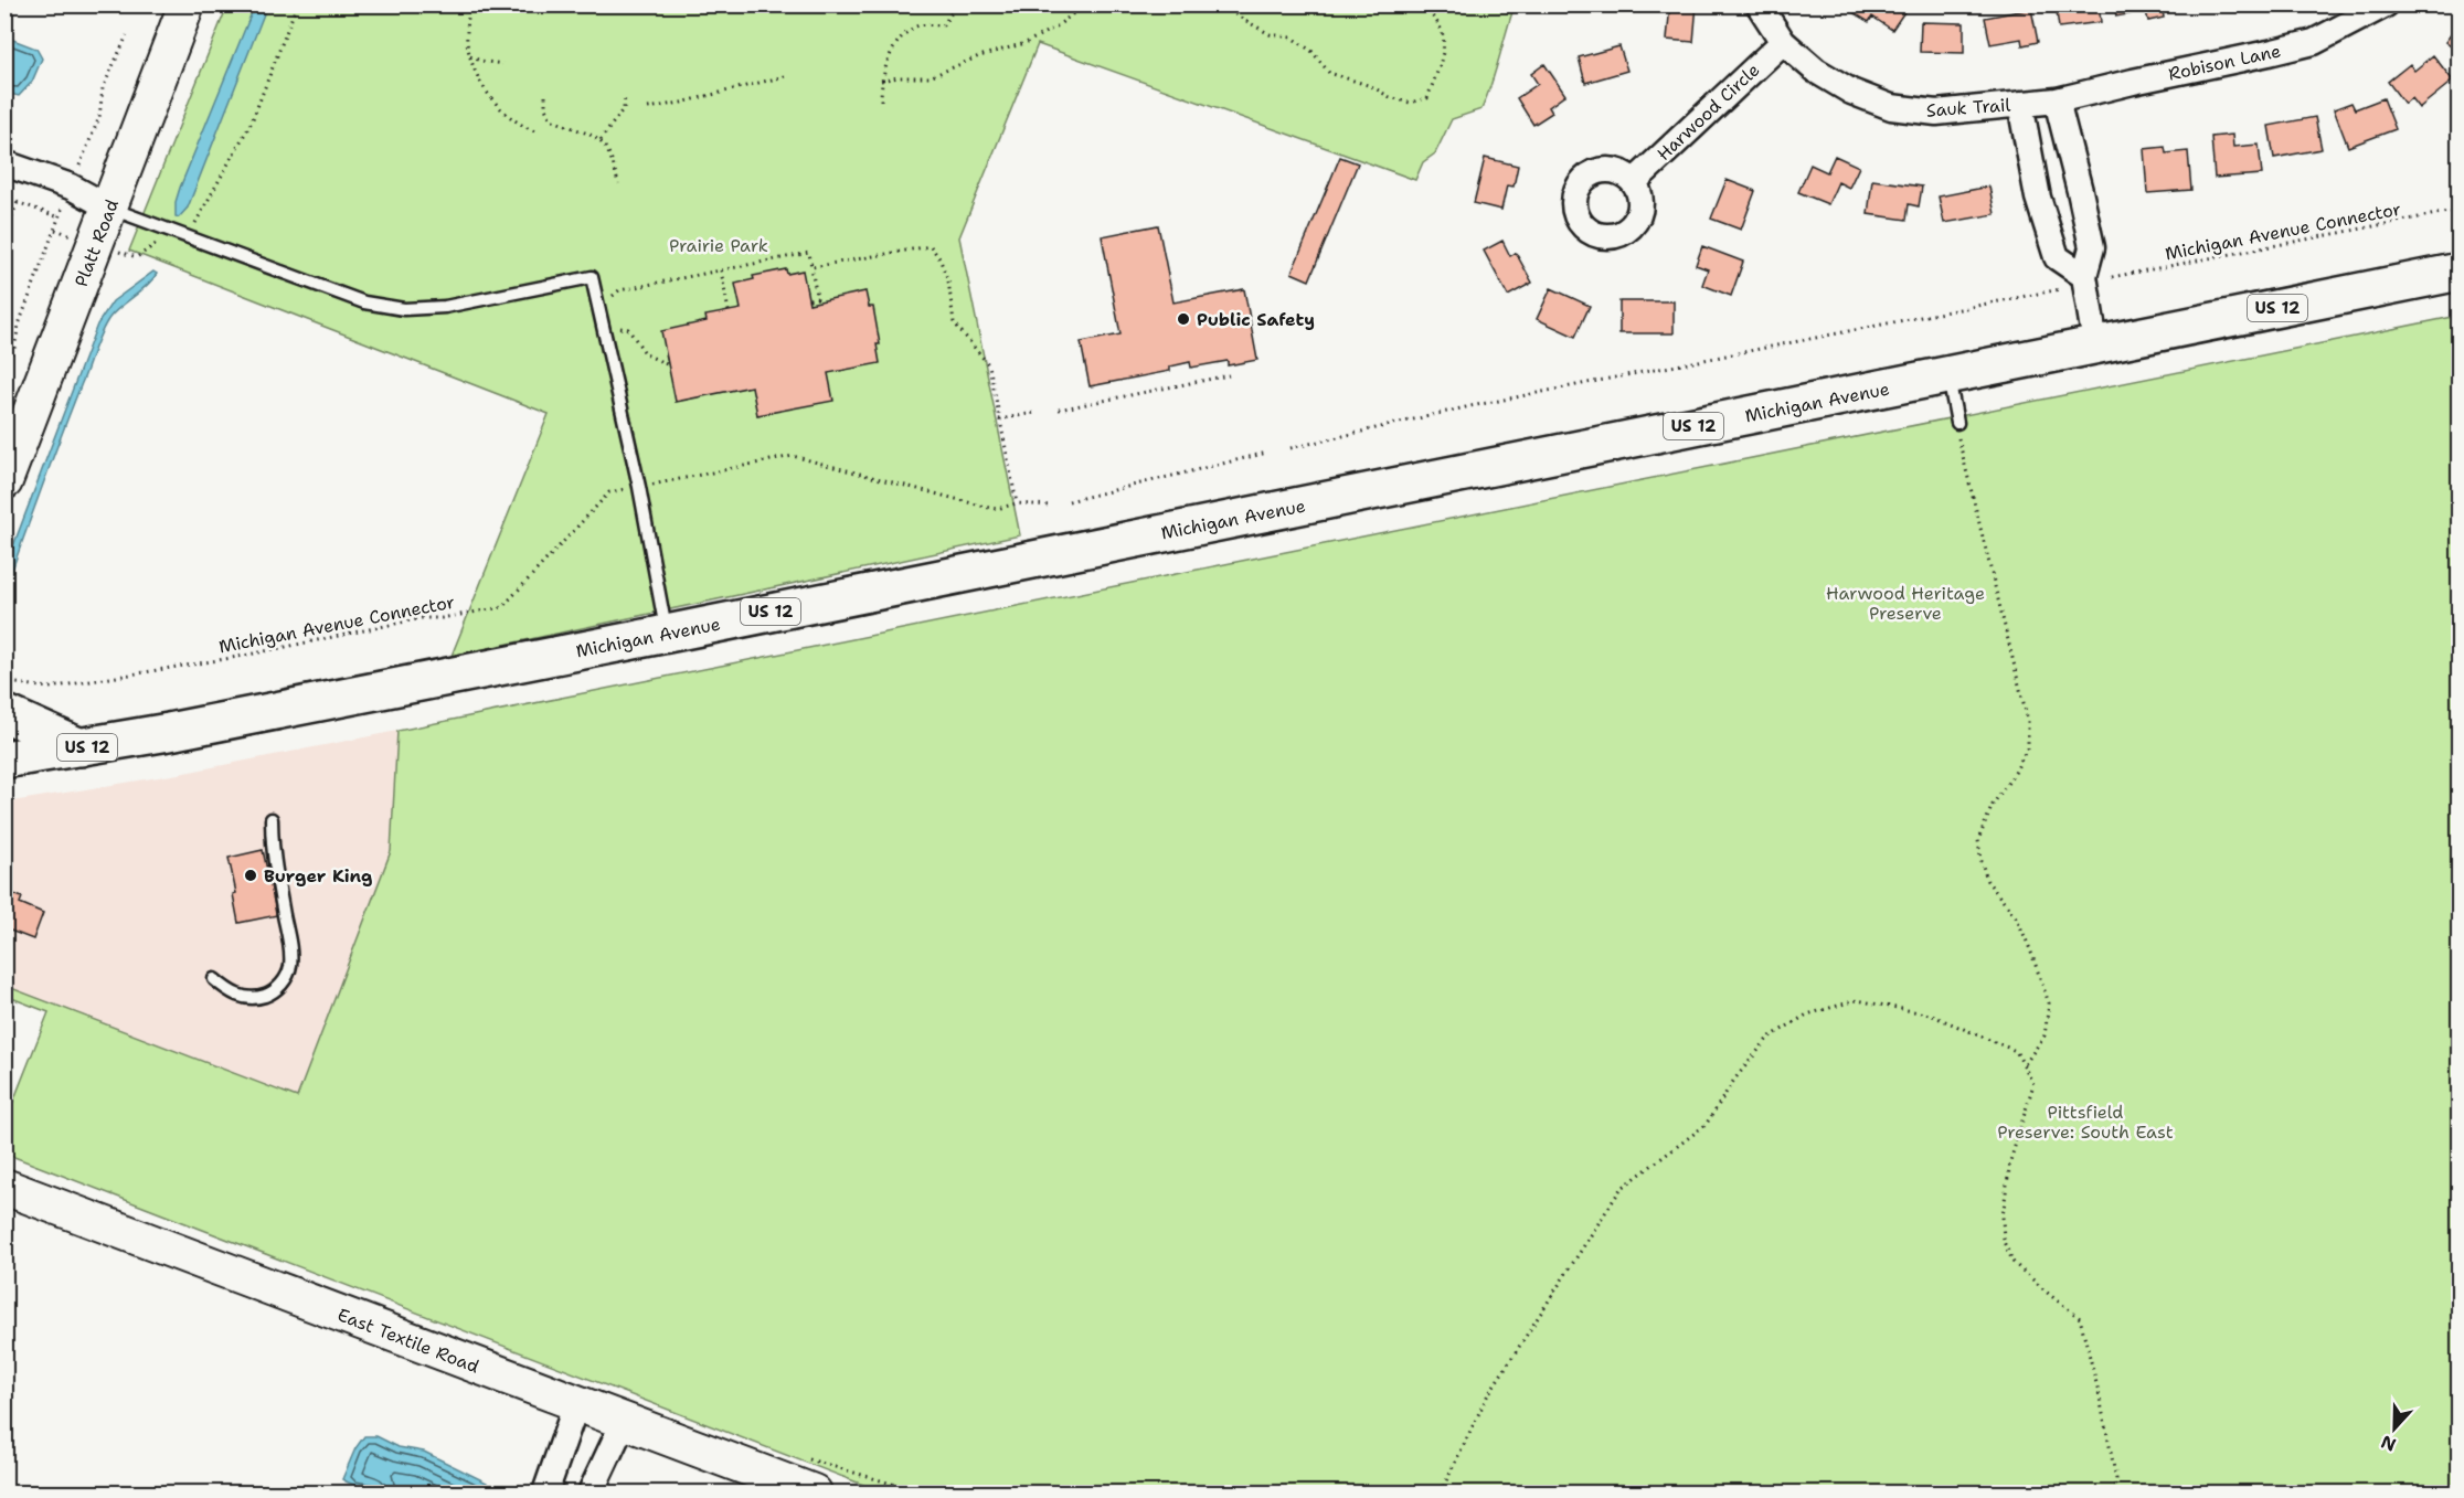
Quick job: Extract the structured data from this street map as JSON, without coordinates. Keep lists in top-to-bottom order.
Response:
{
  "streets": {
    "highway": ["US 12", "Michigan Avenue"],
    "main road": ["Platt Road", "East Textile Road"],
    "street": ["Robison Lane", "Sauk Trail", "Harwood Circle"],
    "path": ["Michigan Avenue Connector"]
  },
  "crossings": [
    ["Robison Lane", "Sauk Trail"],
    ["Sauk Trail", "Harwood Circle"]
  ],
  "parks": ["Prairie Park", "Harwood Heritage Preserve", "Pittsfield Preserve: South East"],
  "places": ["Public Safety", "Burger King"],
  "north": "bottom"
}
